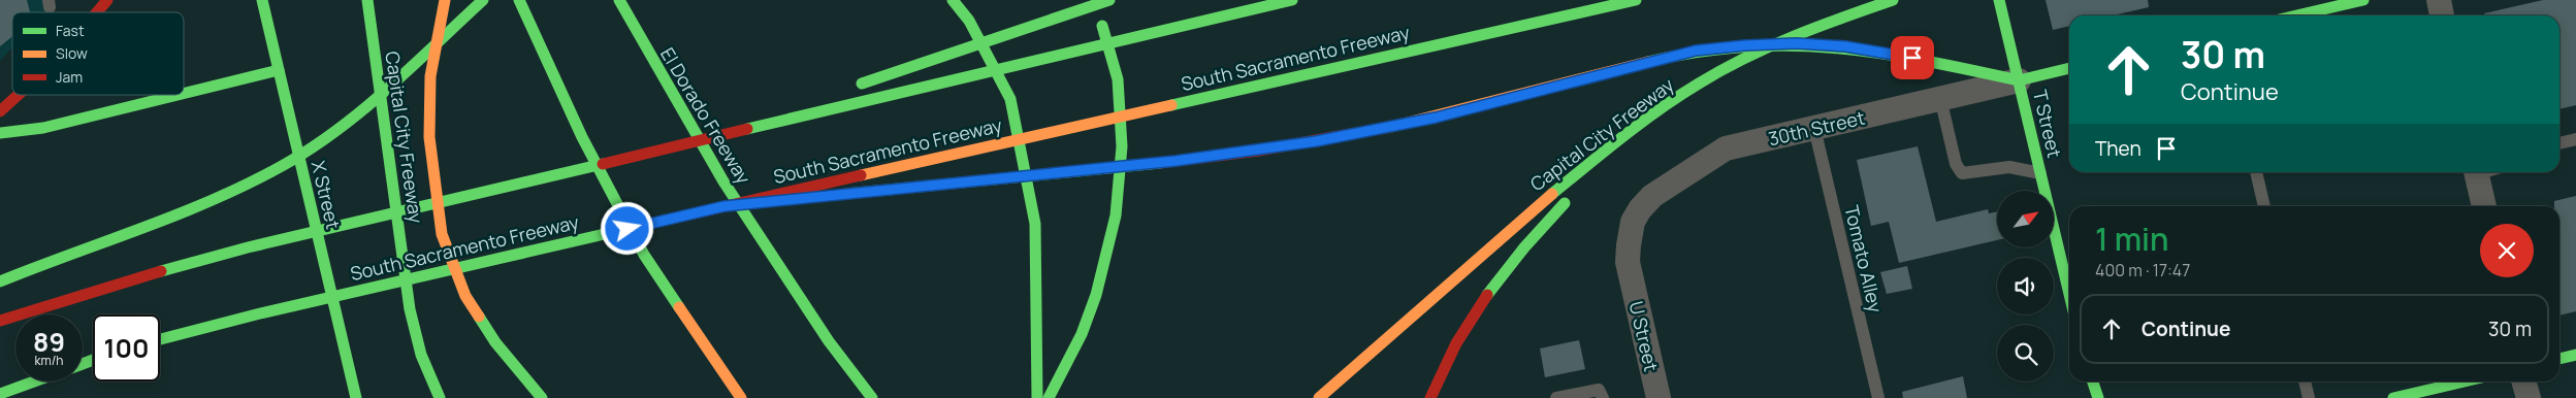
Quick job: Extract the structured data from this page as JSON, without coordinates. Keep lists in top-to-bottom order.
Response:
{
  "streets": {
    "main road": [
      "South Sacramento Freeway",
      "El Dorado Freeway",
      "T Street",
      "30th Street",
      "Capital City Freeway",
      "X Street"
    ],
    "street": ["U Street"],
    "lane": ["Tomato Alley"]
  },
  "crossings": [
    ["T Street", "30th Street"],
    ["30th Street", "Tomato Alley"],
    ["30th Street", "U Street"]
  ],
  "legend": ["Fast", "Slow", "Jam"],
  "north": "top right",
  "page": {
    "turn": ["30 m", "Continue"],
    "then": "Then",
    "heading": ["1 min", "400 m · 17:47"],
    "list": [
      {
        "name": "Continue",
        "value": "30 m"
      }
    ],
    "speed": "89 km/h",
    "limit": "100"
  }
}
